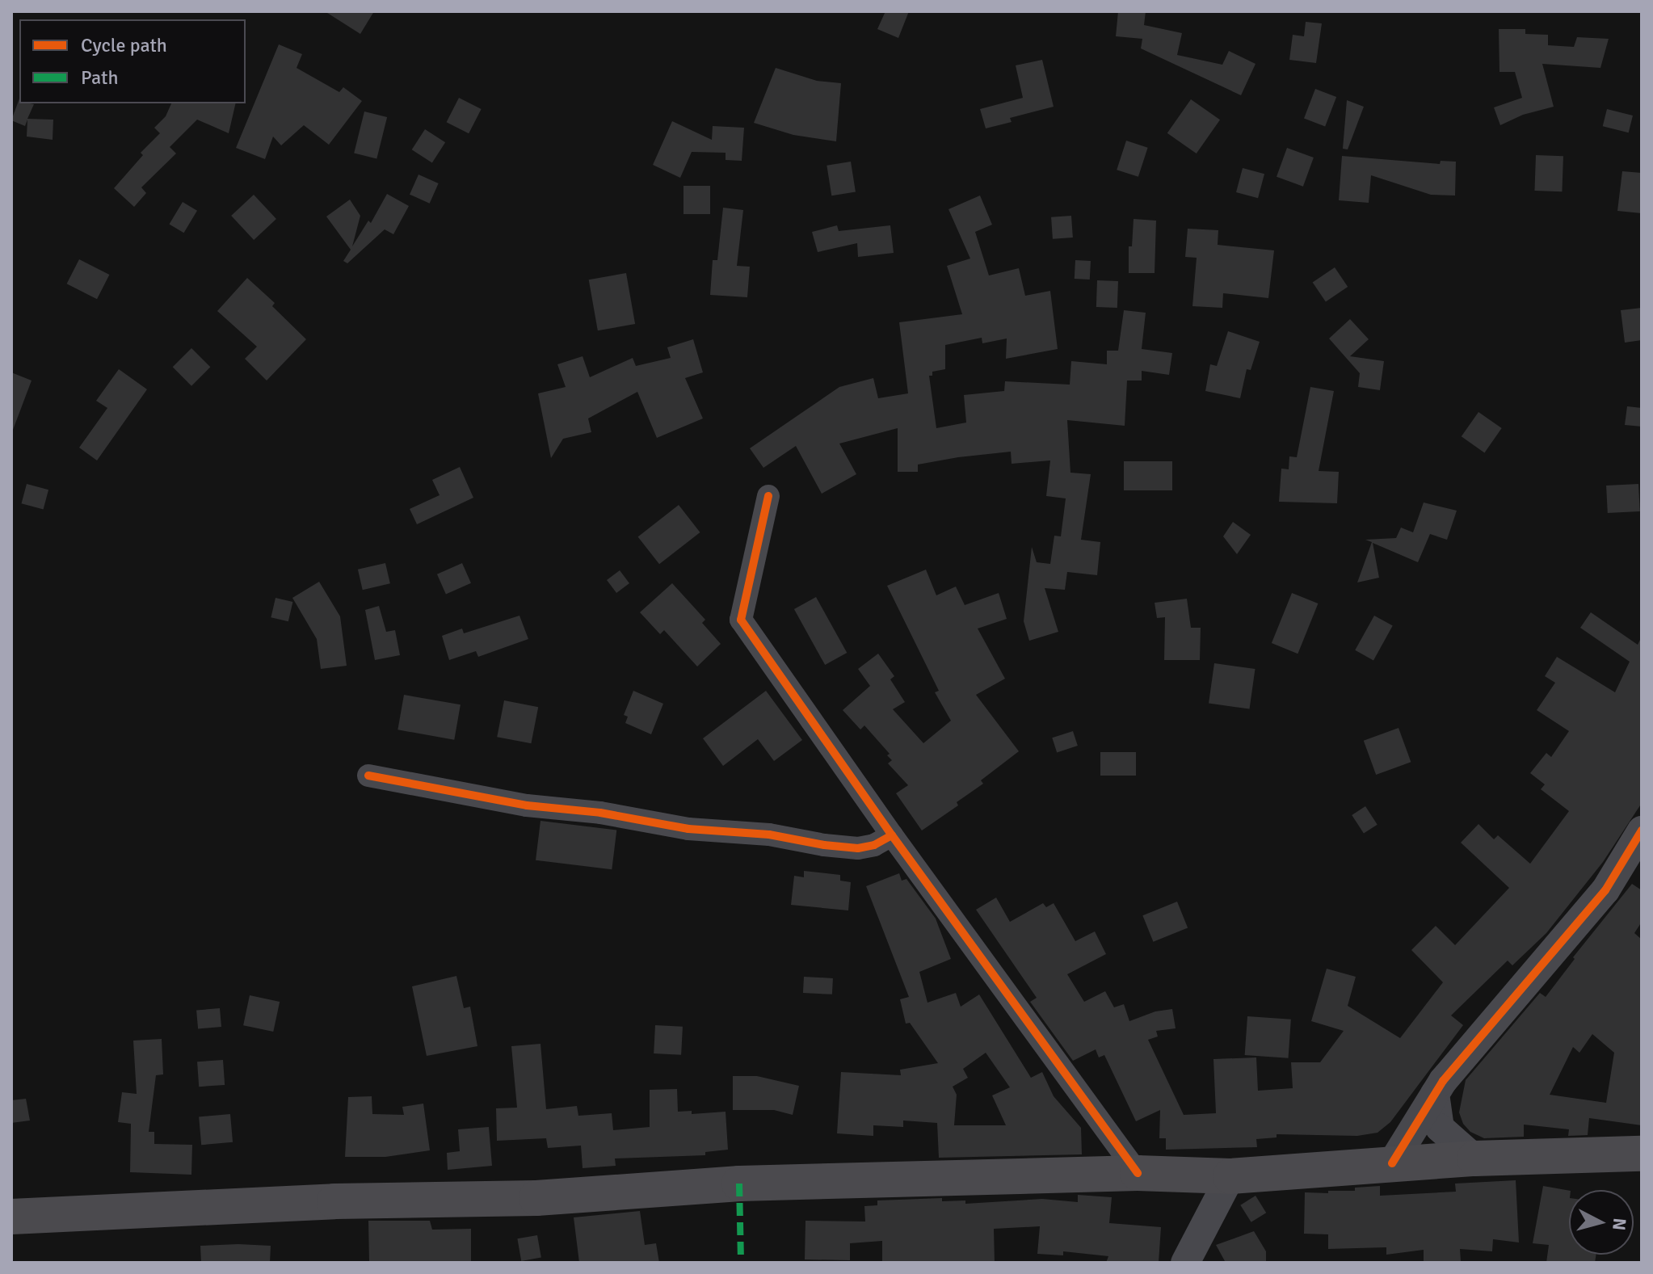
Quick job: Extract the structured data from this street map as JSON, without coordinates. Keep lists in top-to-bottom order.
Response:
{
  "legend": ["Cycle path", "Path"],
  "north": "right"
}
